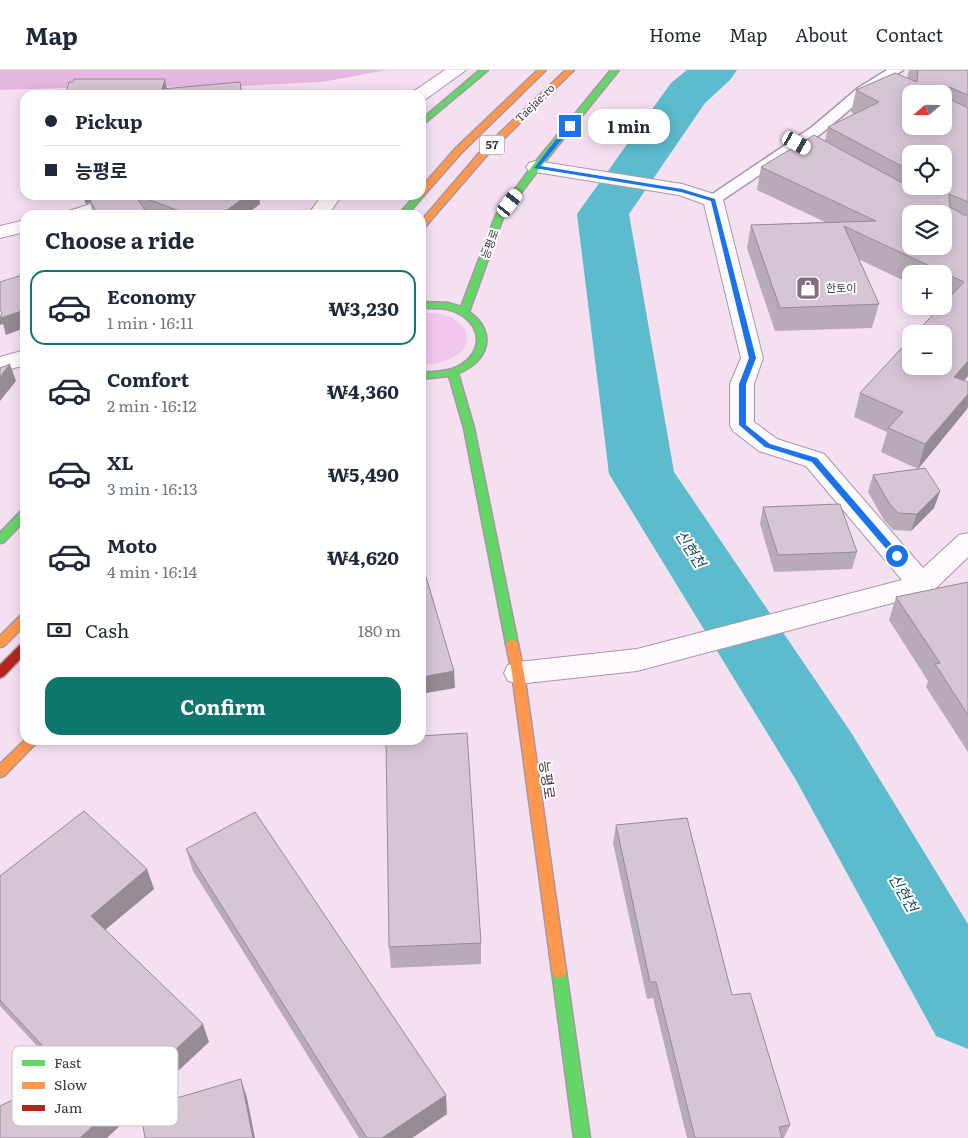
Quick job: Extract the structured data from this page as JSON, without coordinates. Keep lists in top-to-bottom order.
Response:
{
  "streets": {
    "main road": ["Taejae-ro", "57", "능평로"]
  },
  "water": ["신현천"],
  "places": {
    "shop": ["한토이"]
  },
  "legend": ["Fast", "Slow", "Jam"],
  "north": "left",
  "page": {
    "header": "Map",
    "nav": [
      "Home",
      "Map",
      "About",
      "Contact"
    ],
    "map_buttons": ["+", "−"],
    "banner": ["Pickup", "능평로"],
    "bubble": "1 min",
    "heading": "Choose a ride",
    "list": [
      {
        "name": "Economy",
        "note": "1 min · 16:11",
        "value": "₩3,230"
      },
      {
        "name": "Comfort",
        "note": "2 min · 16:12",
        "value": "₩4,360"
      },
      {
        "name": "XL",
        "note": "3 min · 16:13",
        "value": "₩5,490"
      },
      {
        "name": "Moto",
        "note": "4 min · 16:14",
        "value": "₩4,620"
      }
    ],
    "pay": ["Cash", "180 m"],
    "buttons": "Confirm"
  }
}
